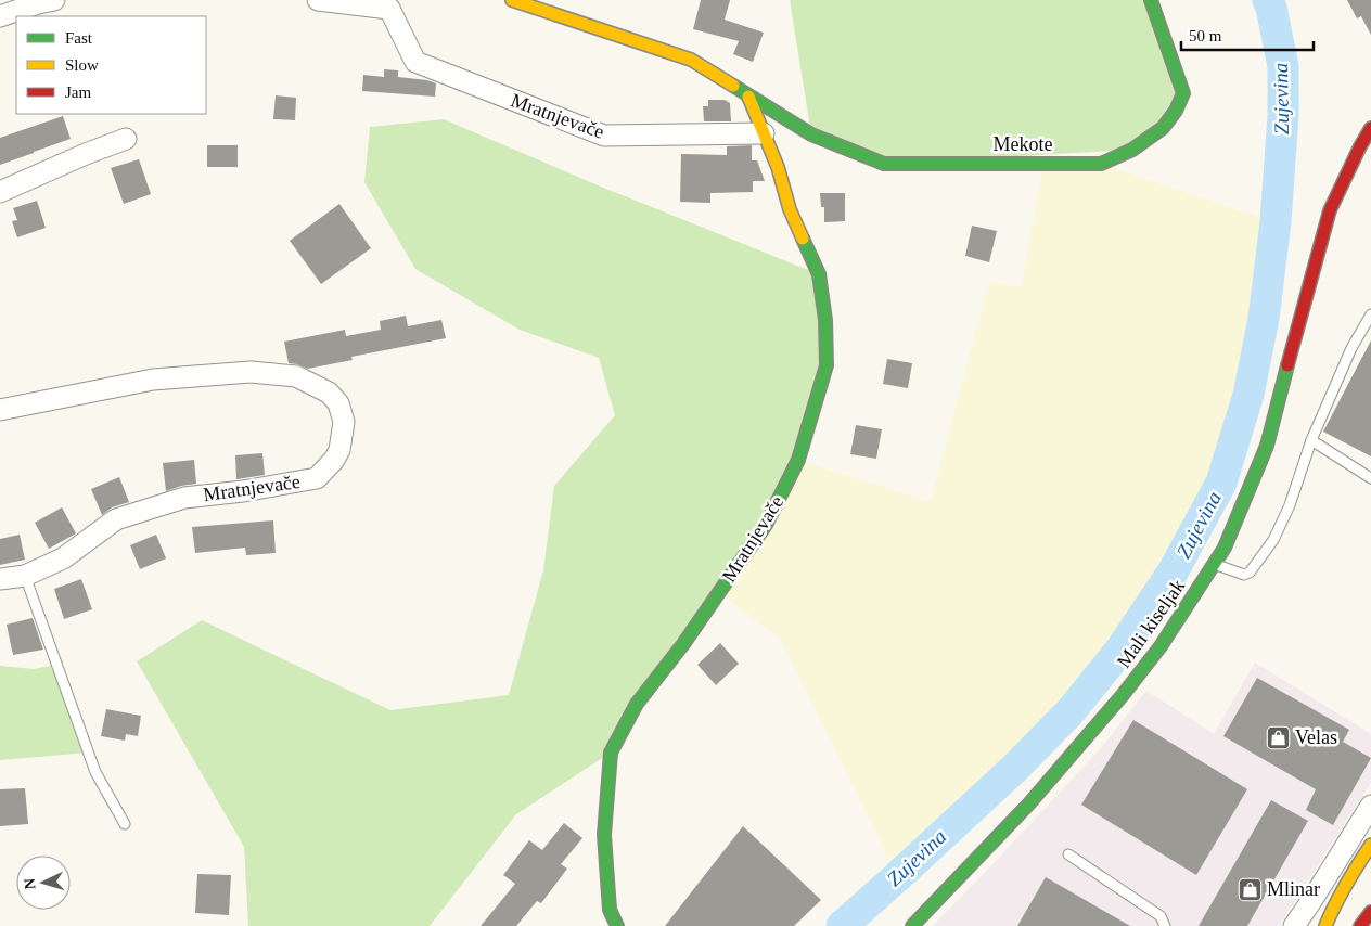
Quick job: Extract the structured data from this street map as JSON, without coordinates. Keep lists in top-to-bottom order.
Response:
{
  "streets": {
    "main road": ["Mratnjevače", "Mekote", "Mali kiseljak"]
  },
  "crossings": [
    ["Mratnjevače", "Mekote"]
  ],
  "water": ["Zujevina"],
  "places": {
    "shop": ["Velas", "Mlinar"]
  },
  "legend": ["Fast", "Slow", "Jam"],
  "scale_bar": "50 m",
  "north": "left"
}
